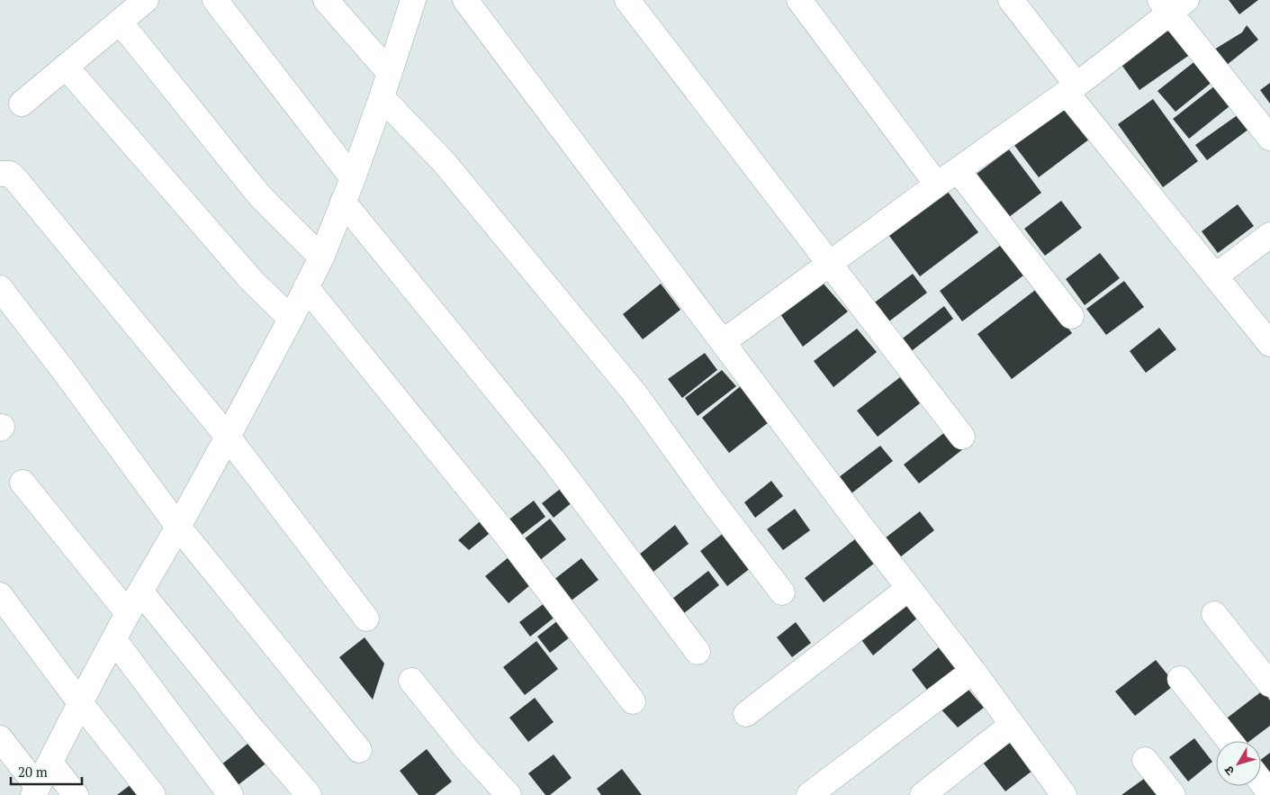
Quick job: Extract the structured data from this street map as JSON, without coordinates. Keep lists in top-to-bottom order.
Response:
{
  "scale_bar": "20 m",
  "north": "bottom left"
}
